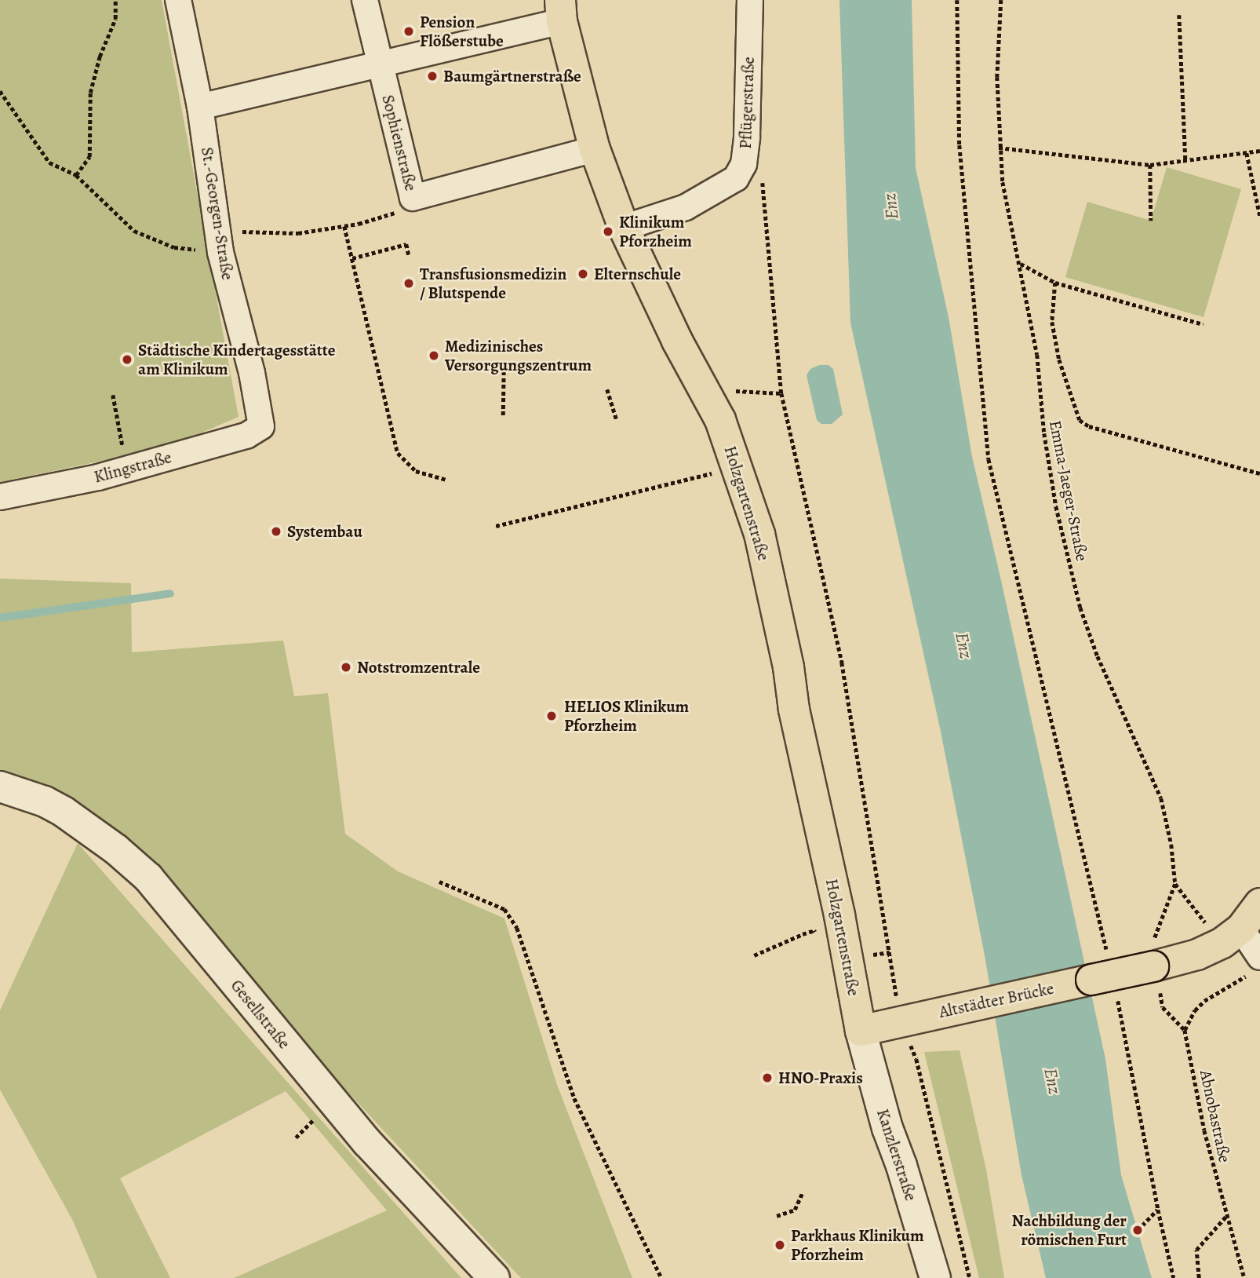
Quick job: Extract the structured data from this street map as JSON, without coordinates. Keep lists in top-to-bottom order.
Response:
{
  "streets": {
    "main road": ["Holzgartenstraße", "Altstädter Brücke"],
    "street": [
      "Pflügerstraße",
      "Sophienstraße",
      "St.-Georgen-Straße",
      "Klingstraße",
      "Gesellstraße",
      "Kanzlerstraße"
    ],
    "path": ["Emma-Jaeger-Straße", "Abnobastraße"]
  },
  "crossings": [
    ["Pflügerstraße", "Holzgartenstraße"],
    ["Sophienstraße", "Holzgartenstraße"],
    ["St.-Georgen-Straße", "Klingstraße"],
    ["Emma-Jaeger-Straße", "Altstädter Brücke"],
    ["Holzgartenstraße", "Altstädter Brücke"],
    ["Holzgartenstraße", "Kanzlerstraße"],
    ["Altstädter Brücke", "Kanzlerstraße"]
  ],
  "water": ["Enz"],
  "places": [
    "Pension Flößerstube",
    "Baumgärtnerstraße",
    "Klinikum Pforzheim",
    "Elternschule",
    "Transfusionsmedizin / Blutspende",
    "Medizinisches Versorgungszentrum",
    "Städtische Kindertagesstätte am Klinikum",
    "Systembau",
    "Notstromzentrale",
    "HELIOS Klinikum Pforzheim",
    "HNO-Praxis",
    "Nachbildung der römischen Furt",
    "Parkhaus Klinikum Pforzheim"
  ]
}
